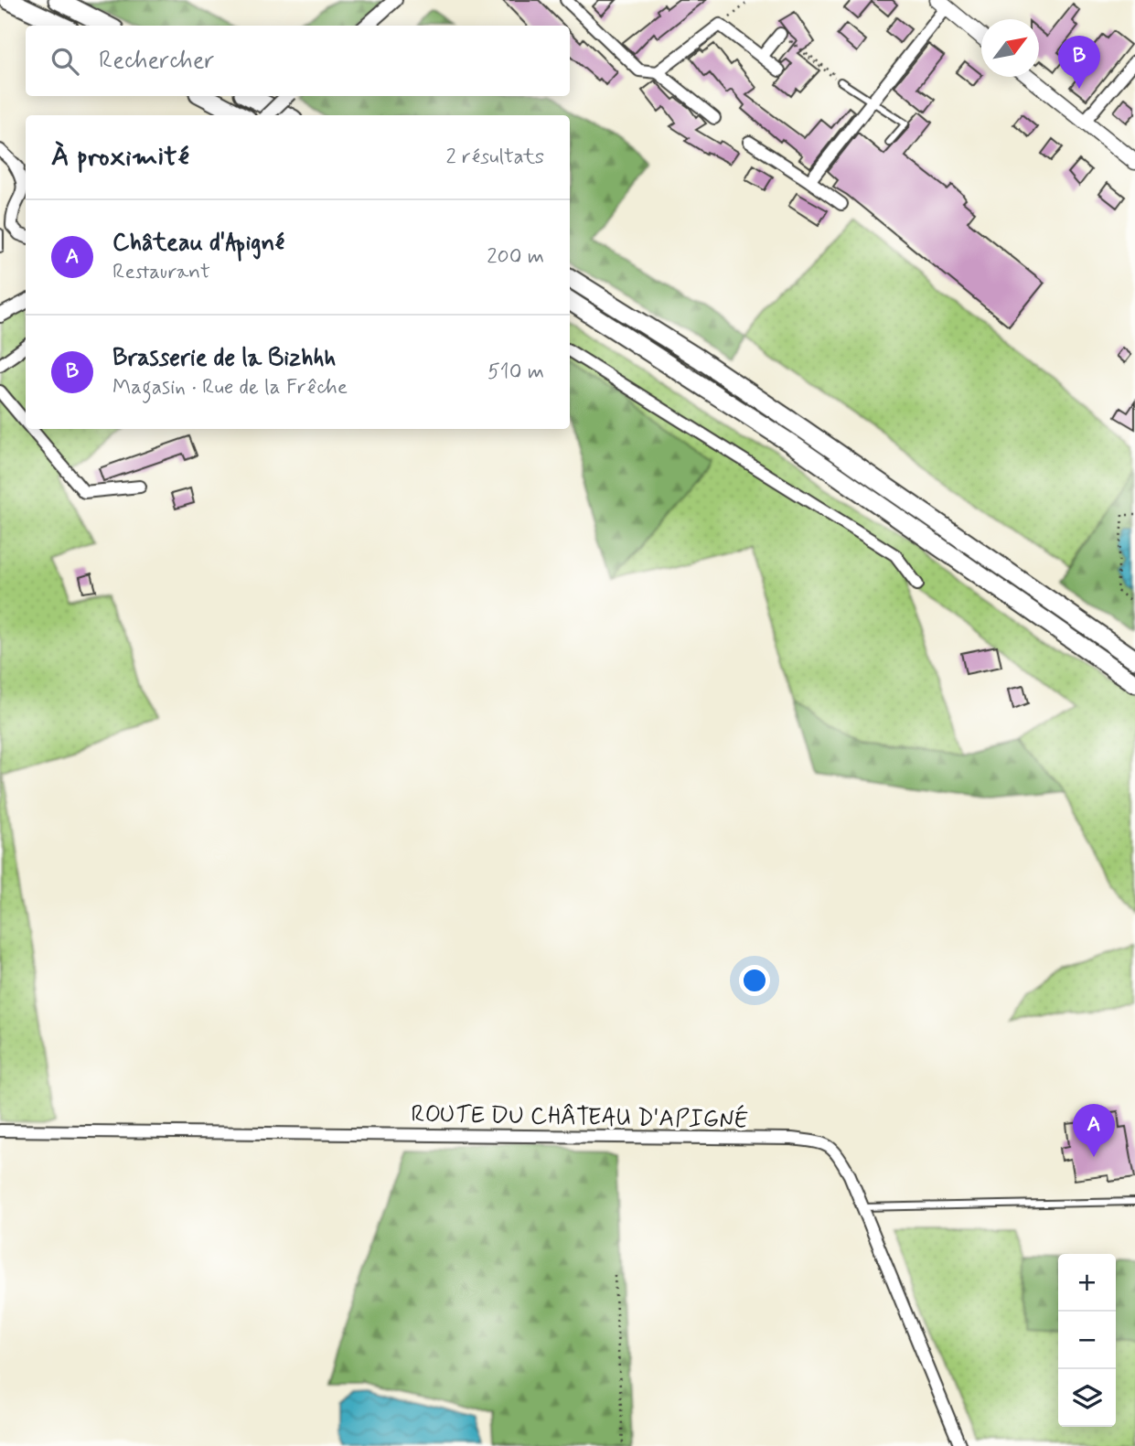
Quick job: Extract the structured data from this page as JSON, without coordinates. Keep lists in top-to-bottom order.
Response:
{
  "streets": {
    "street": ["ROUTE DU CHÂTEAU D'APIGNÉ"]
  },
  "north": "top right",
  "page": {
    "search": "Rechercher",
    "pins": ["B", "A"],
    "heading": ["À proximité", "2 résultats"],
    "list": [
      {
        "mark": "A",
        "name": "Château d'Apigné",
        "note": "Restaurant",
        "value": "200 m"
      },
      {
        "mark": "B",
        "name": "Brasserie de la Bizhhh",
        "note": "Magasin · Rue de la Frêche",
        "value": "510 m"
      }
    ],
    "map_buttons": ["+", "−"]
  }
}
